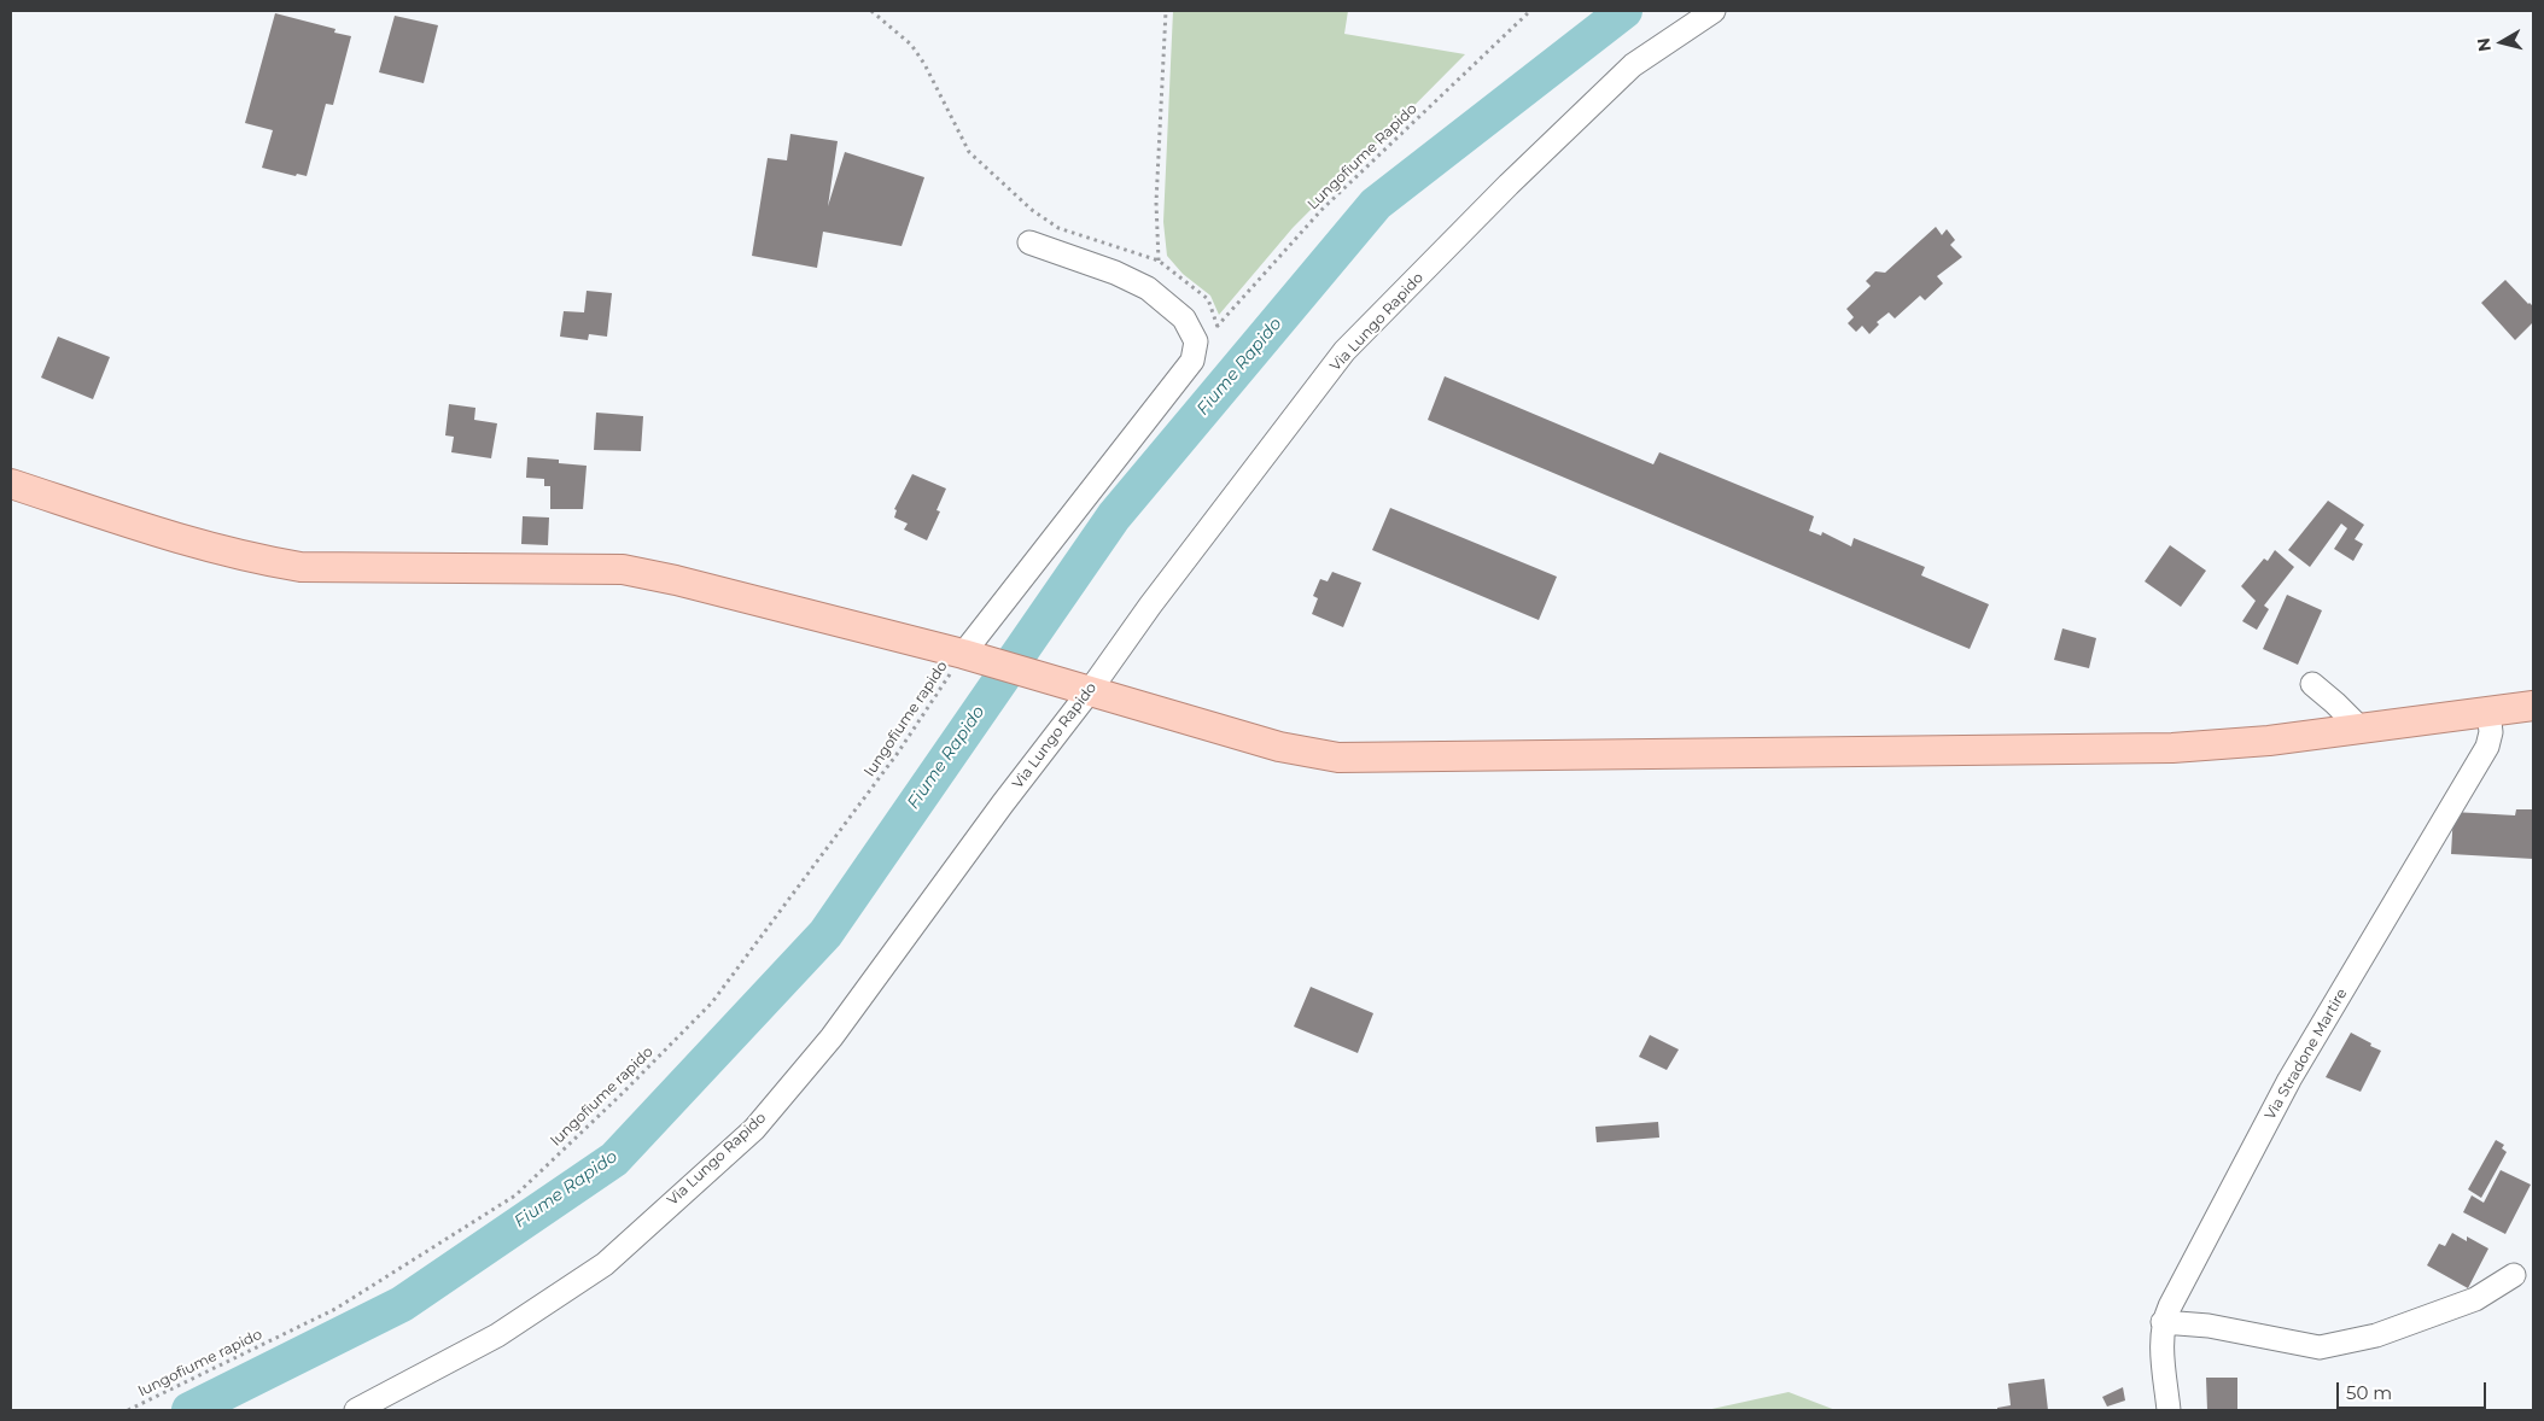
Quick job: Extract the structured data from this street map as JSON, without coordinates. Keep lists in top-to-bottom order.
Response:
{
  "streets": {
    "street": ["Via Lungo Rapido", "Via Stradone Martire"],
    "path": ["Lungofiume Rapido", "lungofiume rapido"]
  },
  "water": ["Fiume Rapido"],
  "scale_bar": "50 m",
  "north": "left"
}
